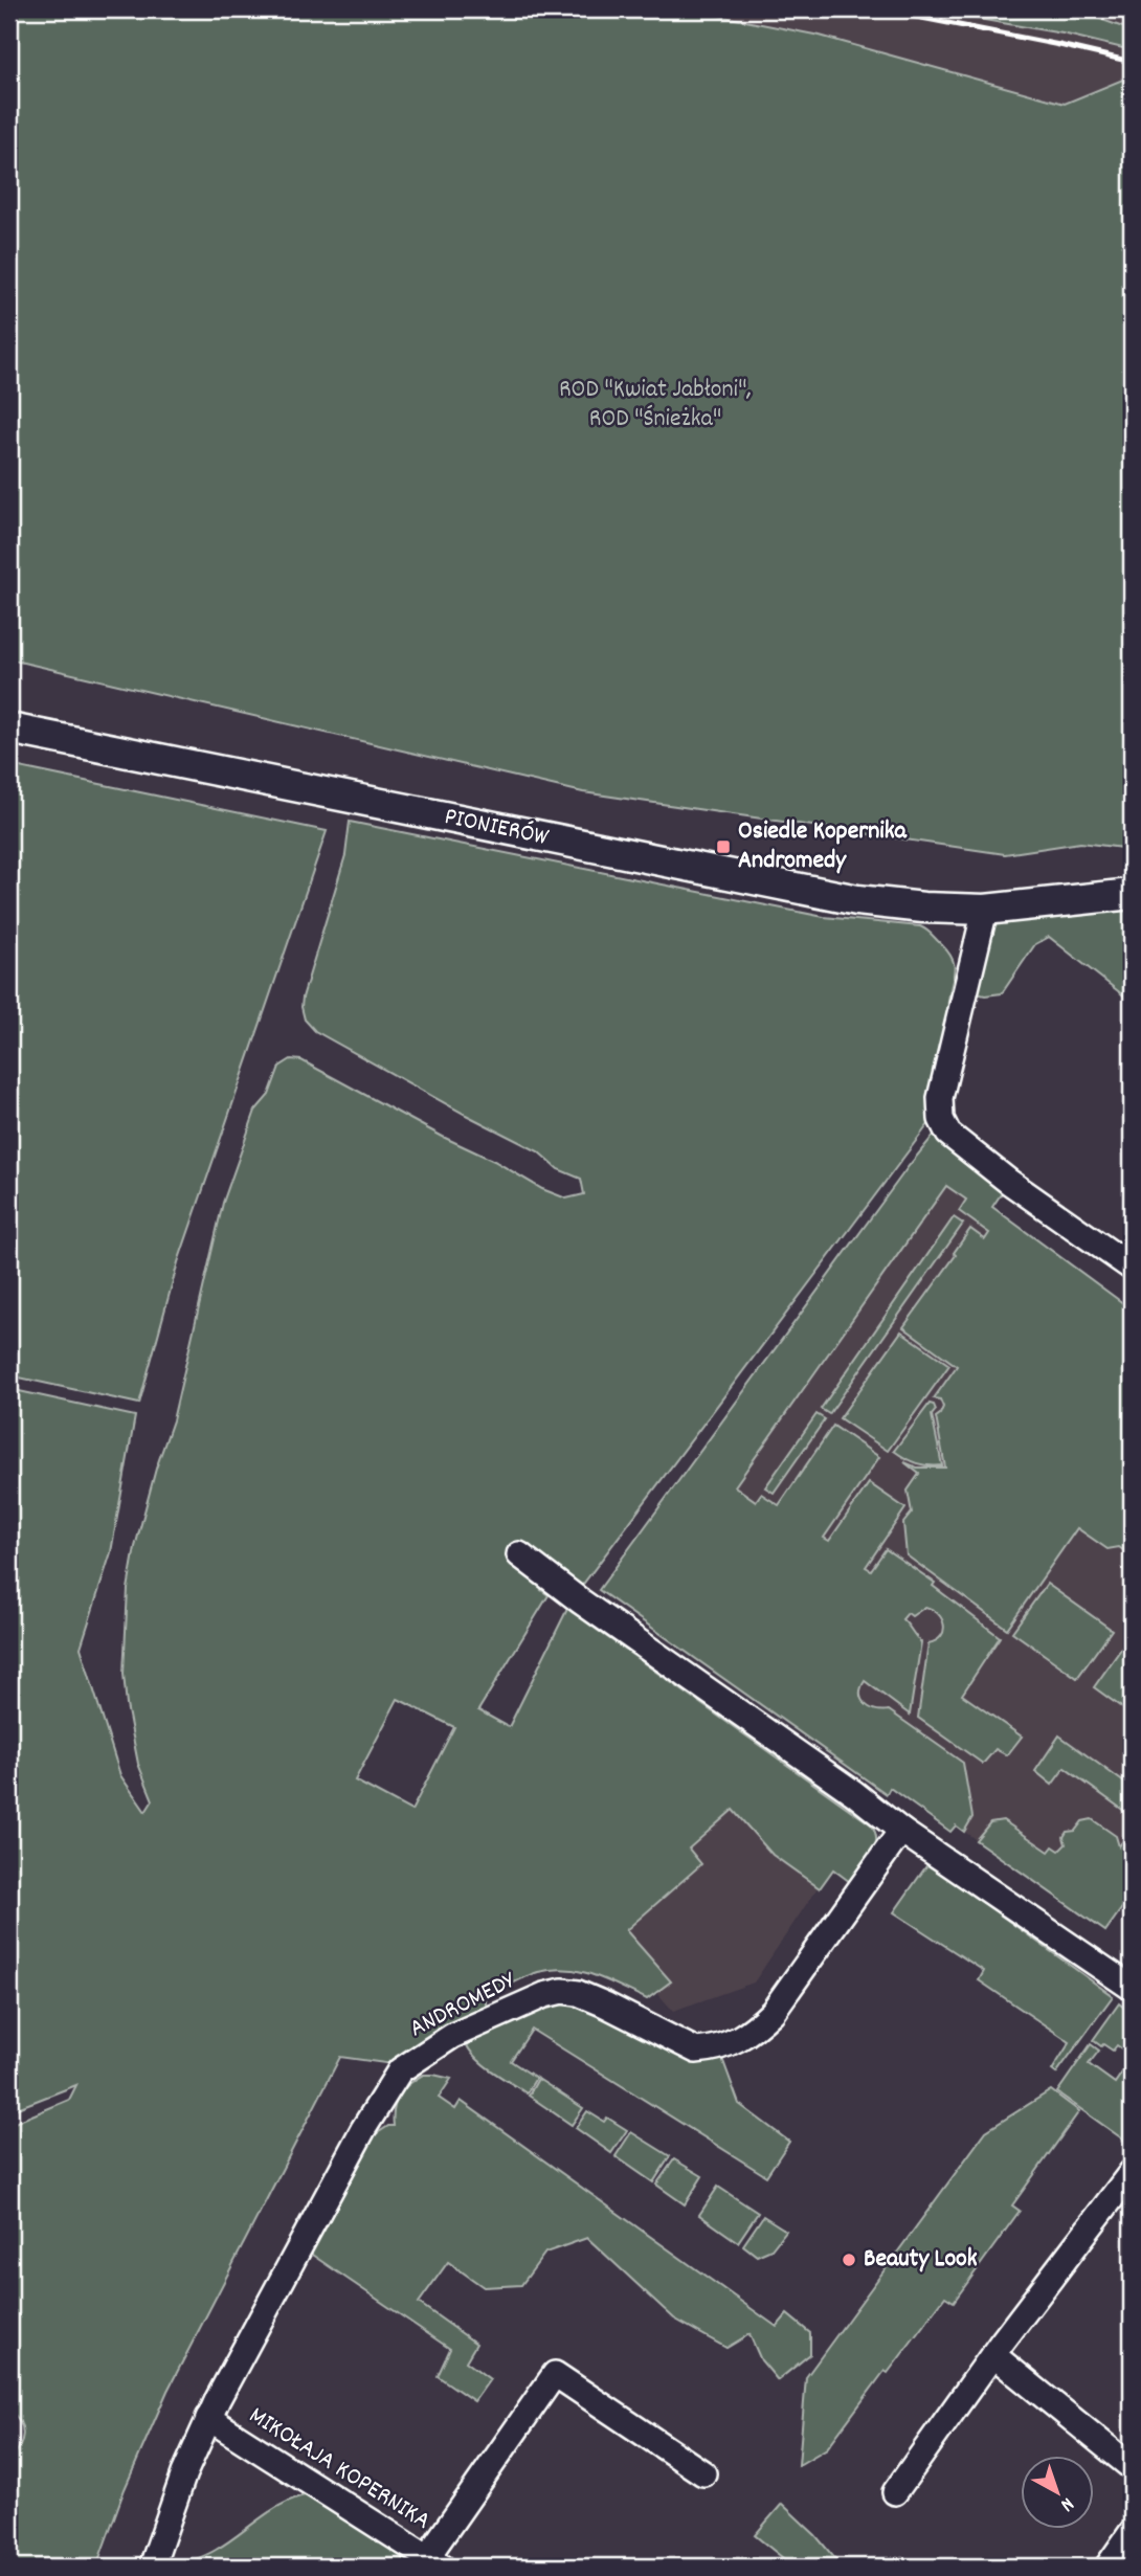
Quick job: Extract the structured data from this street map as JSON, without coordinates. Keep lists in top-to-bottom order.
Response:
{
  "streets": {
    "street": ["PIONIERÓW", "ANDROMEDY", "MIKOŁAJA KOPERNIKA"]
  },
  "crossings": [
    ["ANDROMEDY", "MIKOŁAJA KOPERNIKA"]
  ],
  "parks": ["ROD \"Kwiat Jabłoni\", ROD \"Śnieżka\""],
  "places": {
    "transit": ["Osiedle Kopernika Andromedy"],
    "other": ["Beauty Look"]
  },
  "north": "bottom right"
}
